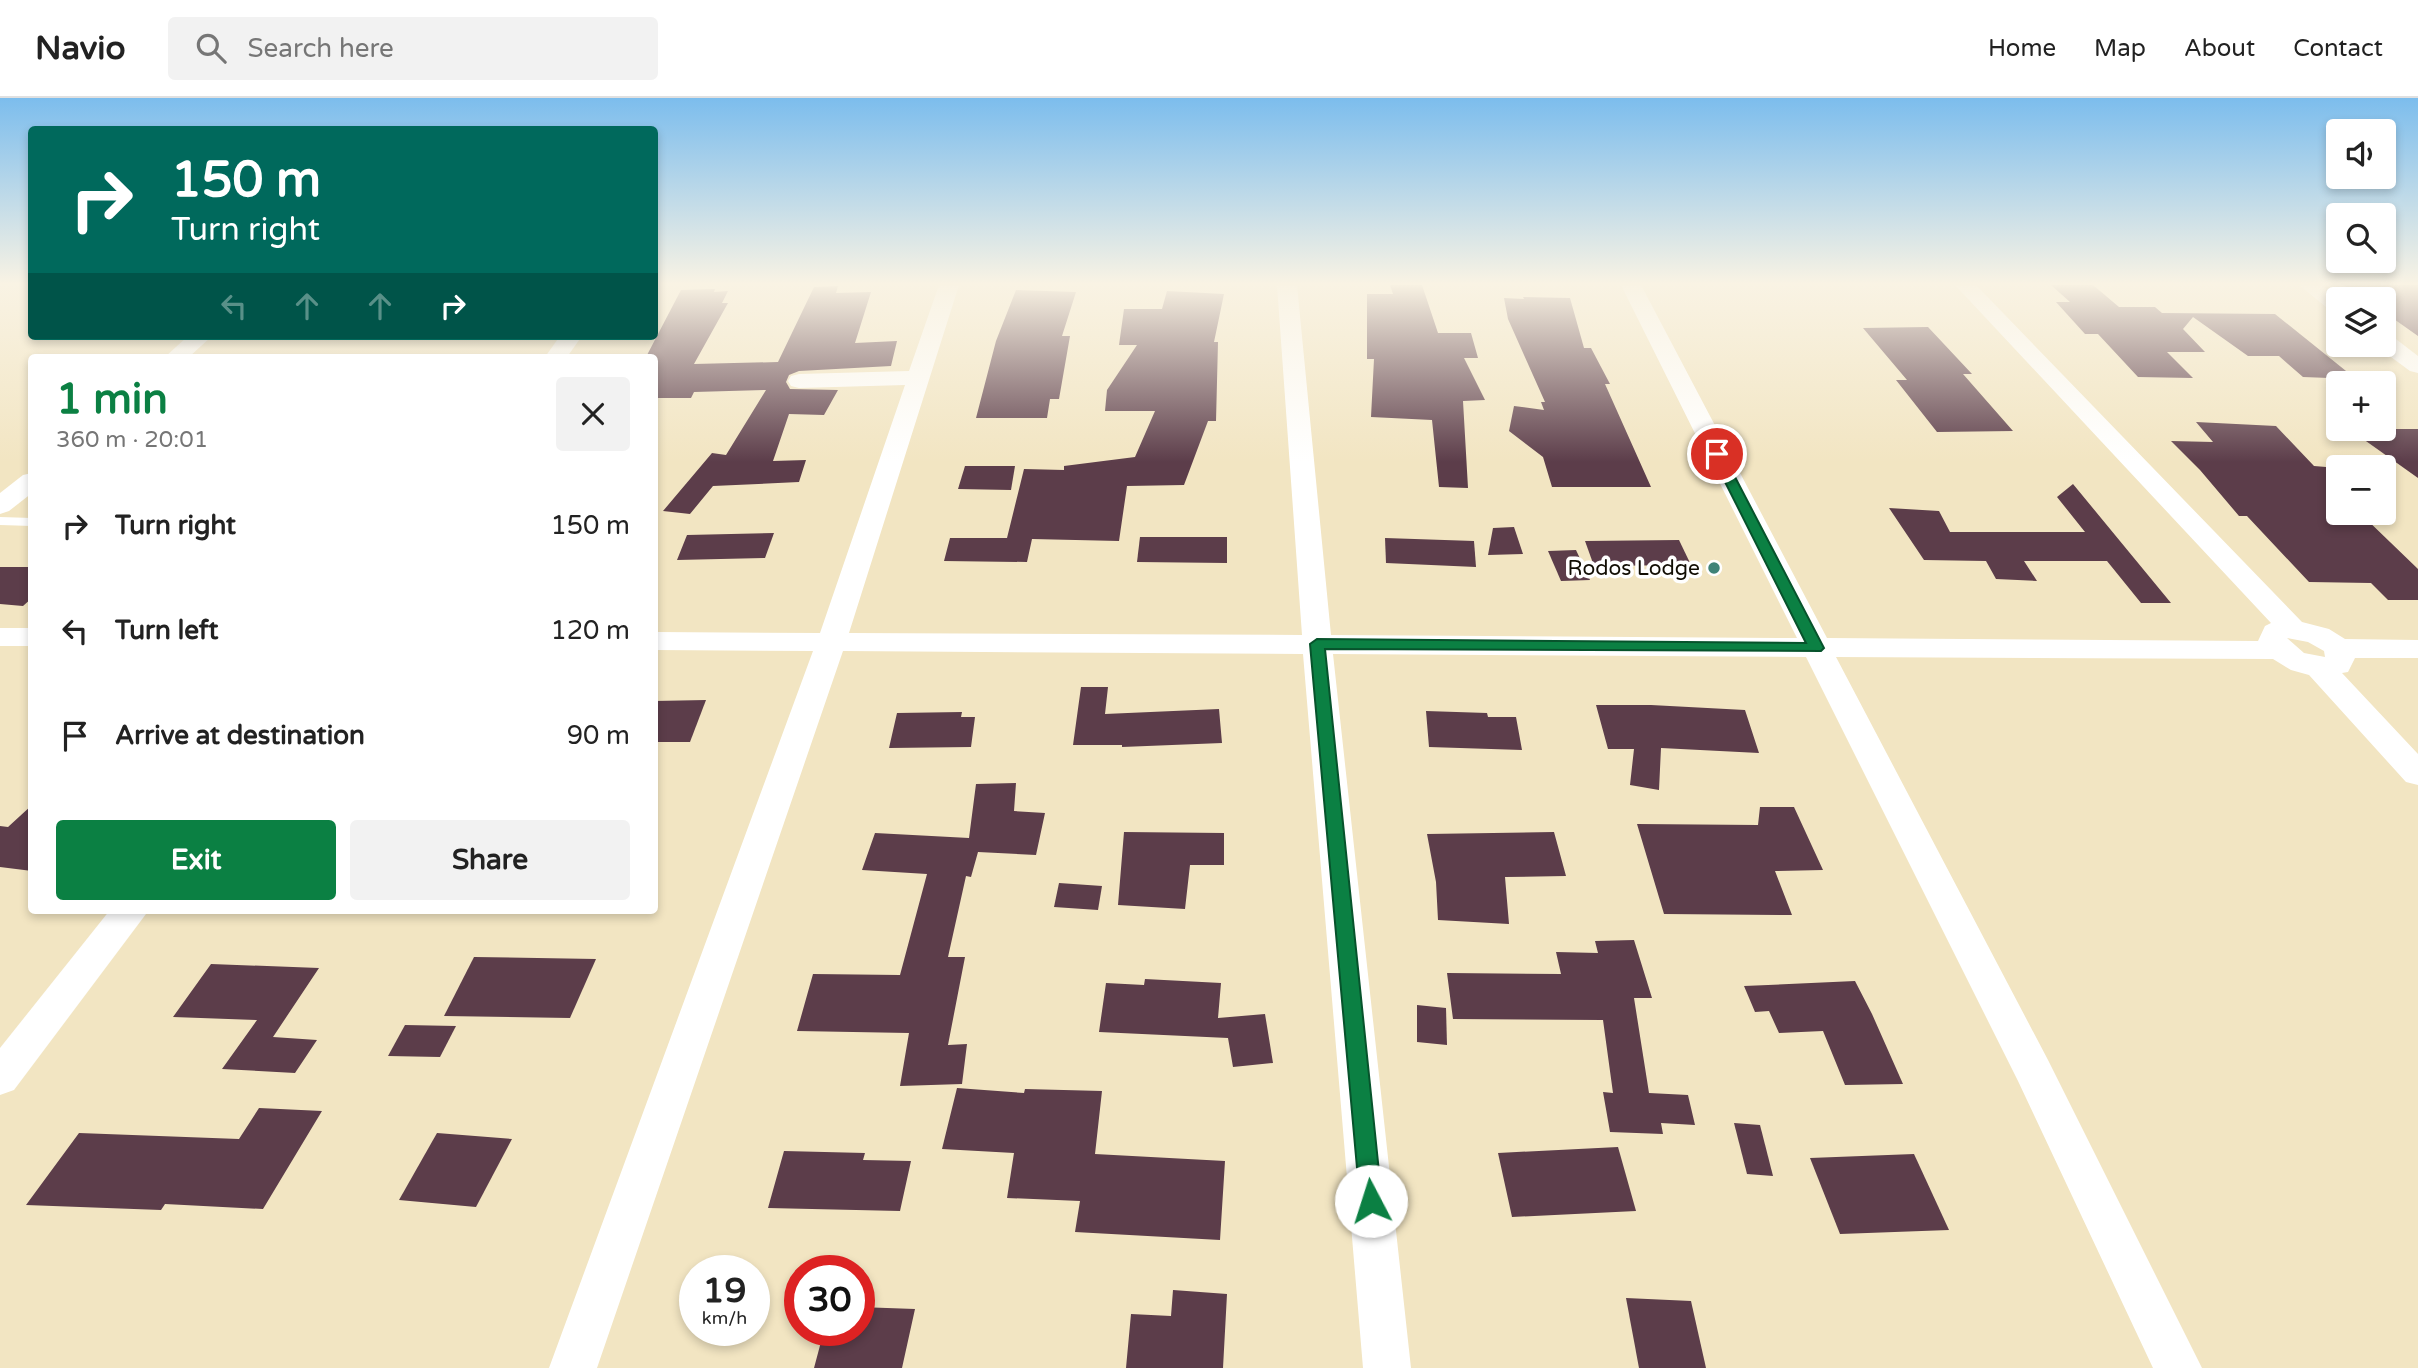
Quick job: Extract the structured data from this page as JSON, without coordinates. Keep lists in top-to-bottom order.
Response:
{
  "places": ["Rodos Lodge"],
  "page": {
    "header": "Navio",
    "search": "Search here",
    "nav": [
      "Home",
      "Map",
      "About",
      "Contact"
    ],
    "map_buttons": ["+", "−"],
    "turn": ["150 m", "Turn right"],
    "heading": ["1 min", "360 m · 20:01"],
    "list": [
      {
        "name": "Turn right",
        "value": "150 m"
      },
      {
        "name": "Turn left",
        "value": "120 m"
      },
      {
        "name": "Arrive at destination",
        "value": "90 m"
      }
    ],
    "buttons": ["Exit", "Share"],
    "speed": "19 km/h",
    "limit": "30"
  }
}
